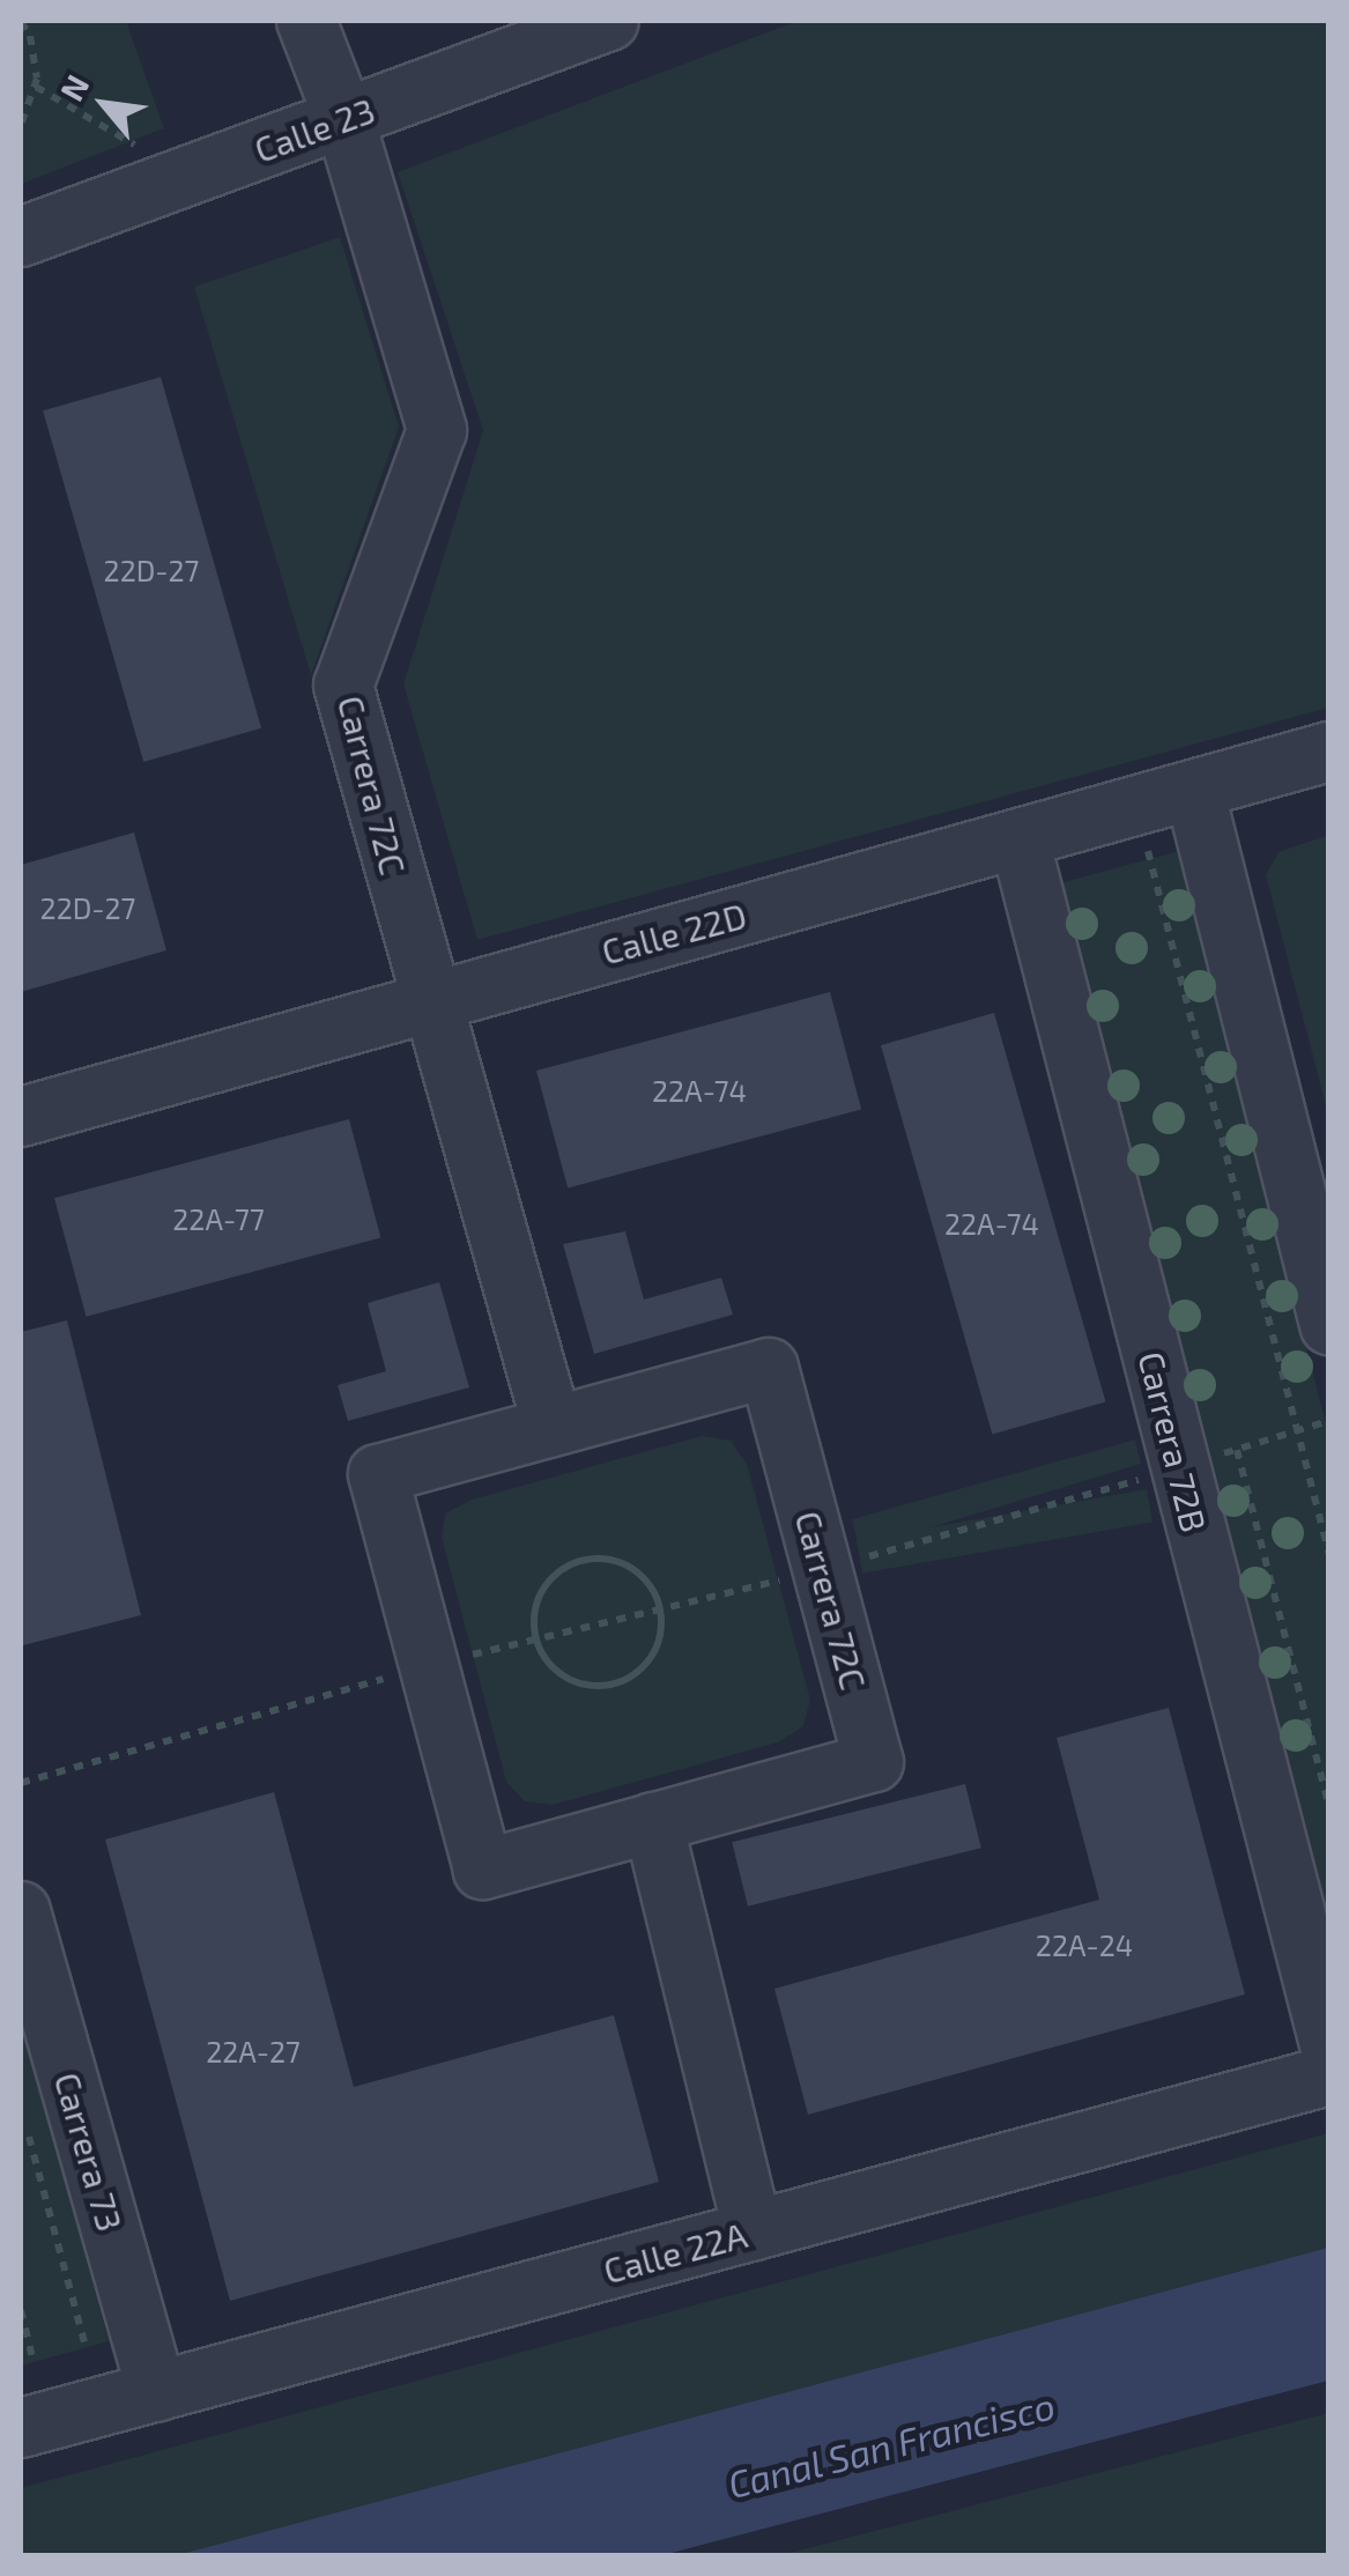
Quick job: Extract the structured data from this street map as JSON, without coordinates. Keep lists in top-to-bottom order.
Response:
{
  "streets": {
    "street": [
      "Calle 23",
      "Carrera 72C",
      "Calle 22D",
      "Carrera 72B",
      "Carrera 73",
      "Calle 22A"
    ]
  },
  "crossings": [
    ["Calle 23", "Carrera 72C"],
    ["Carrera 72C", "Calle 22D"],
    ["Calle 22D", "Carrera 72B"],
    ["Carrera 73", "Calle 22A"]
  ],
  "water": ["Canal San Francisco"],
  "house_numbers": [
    "22D-27",
    "22D-27",
    "22A-74",
    "22A-77",
    "22A-74",
    "22A-24",
    "22A-27"
  ],
  "north": "top left"
}
